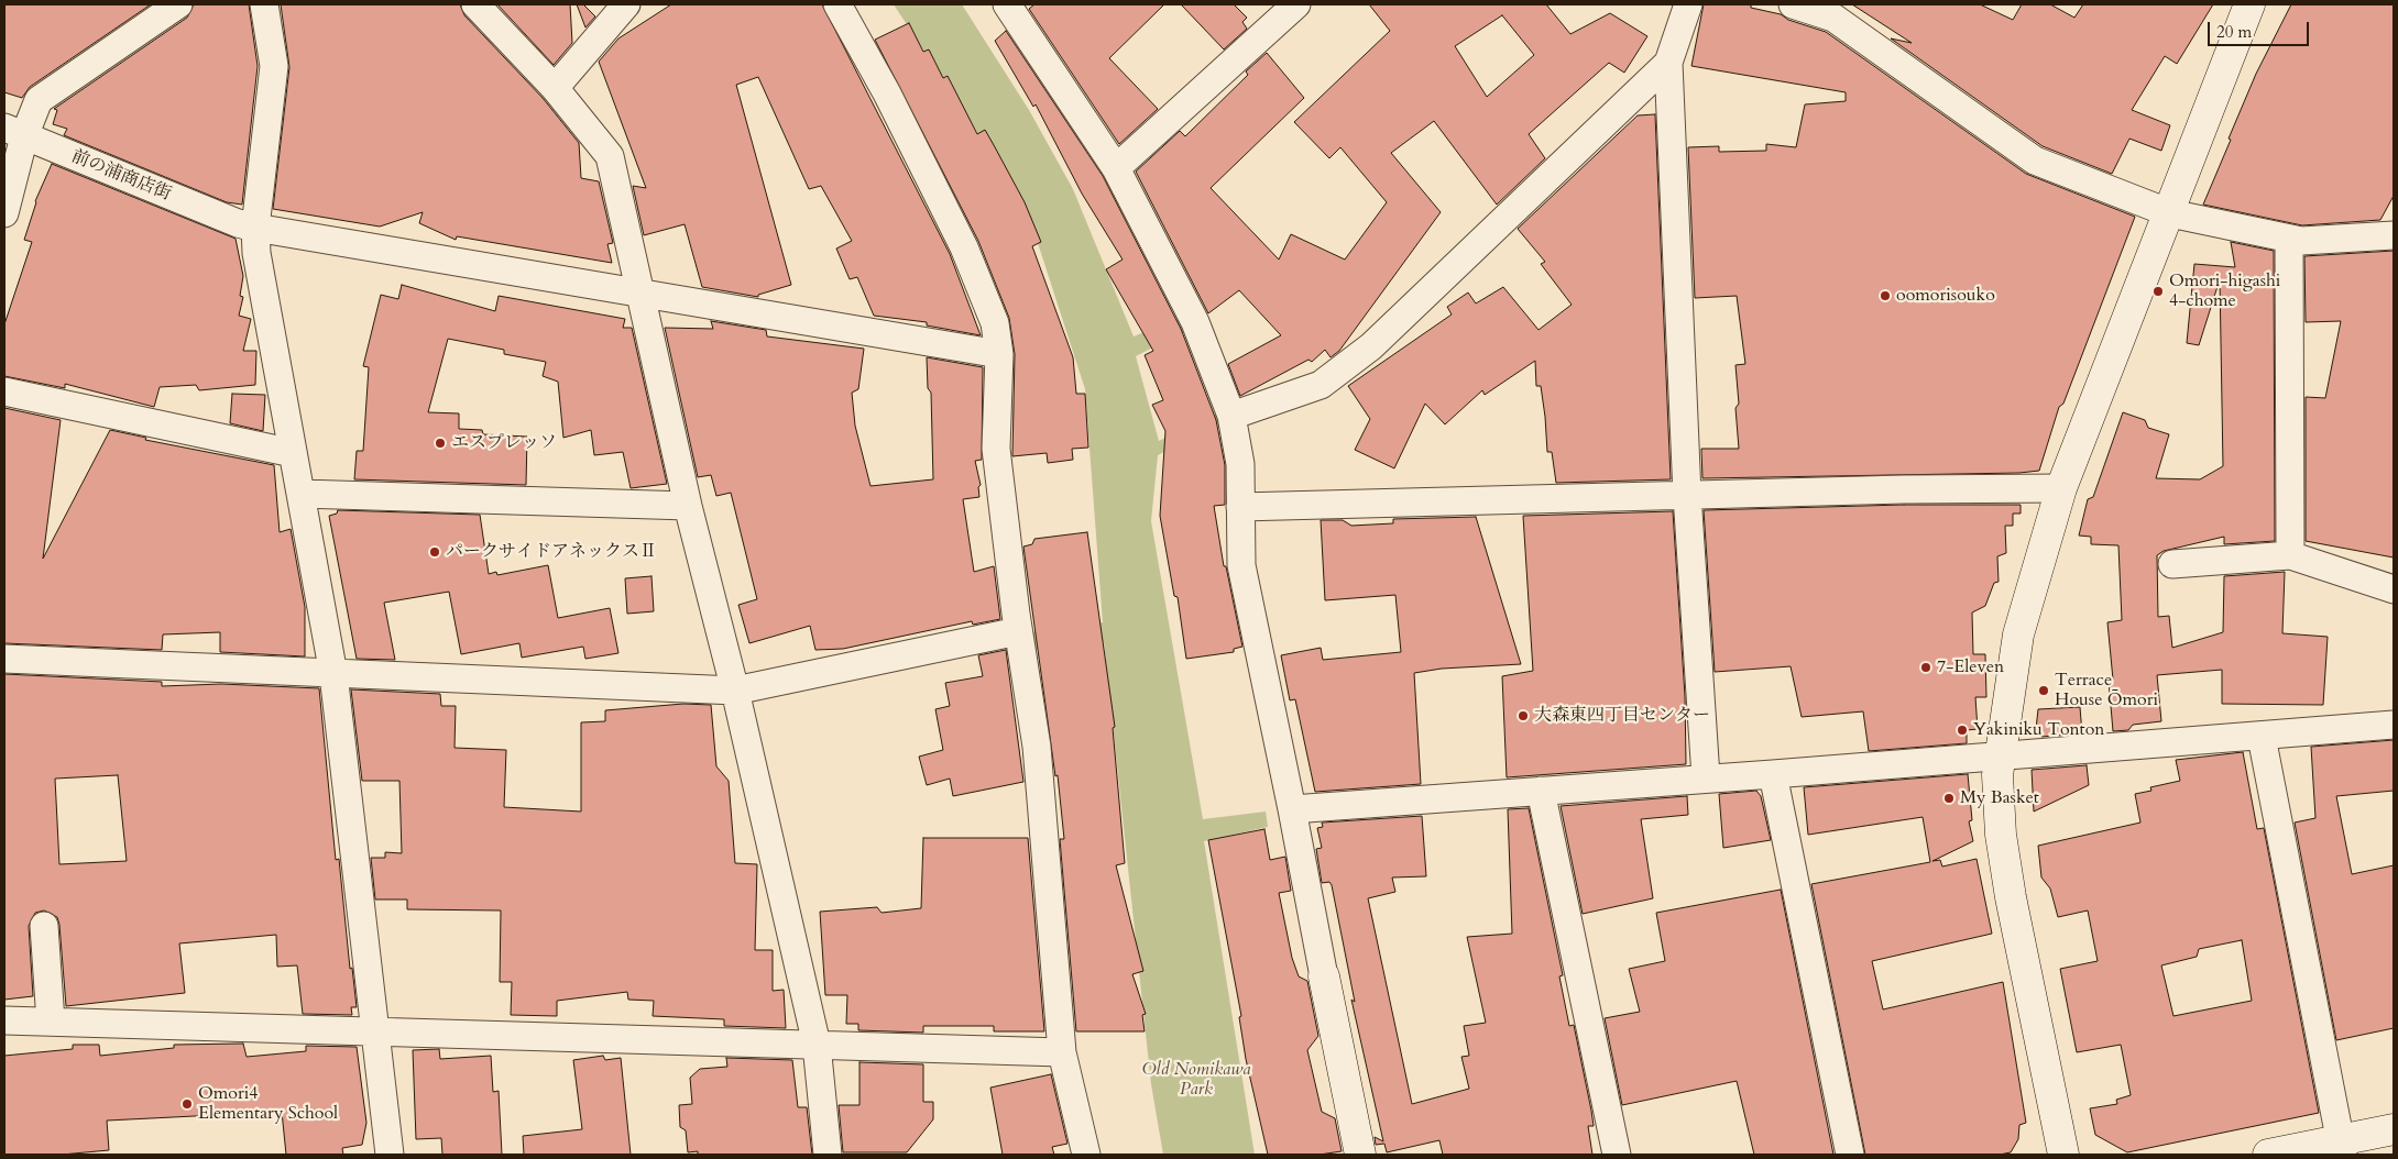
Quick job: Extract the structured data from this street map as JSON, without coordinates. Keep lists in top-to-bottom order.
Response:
{
  "streets": {
    "street": ["前の浦商店街"]
  },
  "parks": ["Old Nomikawa Park"],
  "places": [
    "Omori-higashi 4-chome",
    "oomorisouko",
    "エスプレッソ",
    "パークサイドアネックスⅡ",
    "7-Eleven",
    "Terrace House Ōmori",
    "大森東四丁目センター",
    "Yakiniku Tonton",
    "My Basket",
    "Omori4 Elementary School"
  ],
  "scale_bar": "20 m"
}
